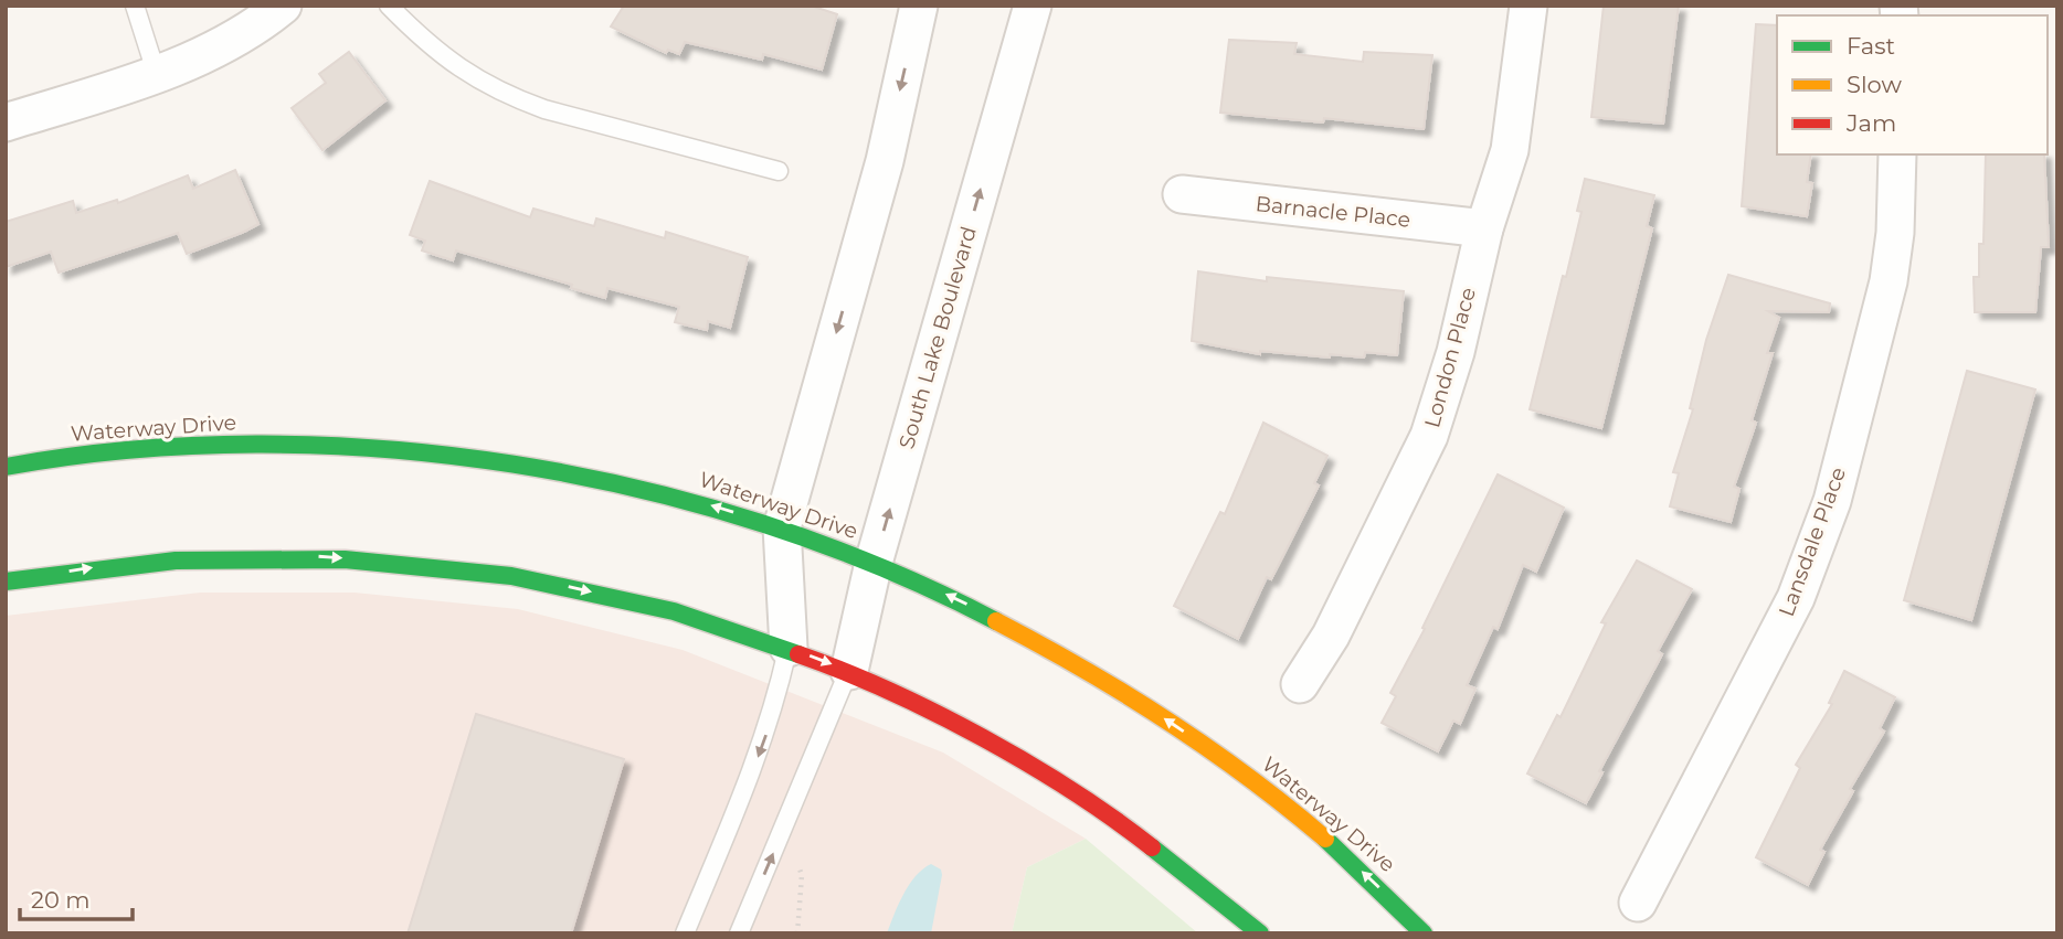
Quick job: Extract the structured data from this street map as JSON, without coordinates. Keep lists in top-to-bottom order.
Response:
{
  "streets": {
    "street": [
      "Barnacle Place",
      "South Lake Boulevard",
      "London Place",
      "Waterway Drive",
      "Lansdale Place"
    ]
  },
  "crossings": [
    ["Barnacle Place", "London Place"],
    ["South Lake Boulevard", "Waterway Drive"]
  ],
  "legend": ["Fast", "Slow", "Jam"],
  "scale_bar": "20 m"
}
